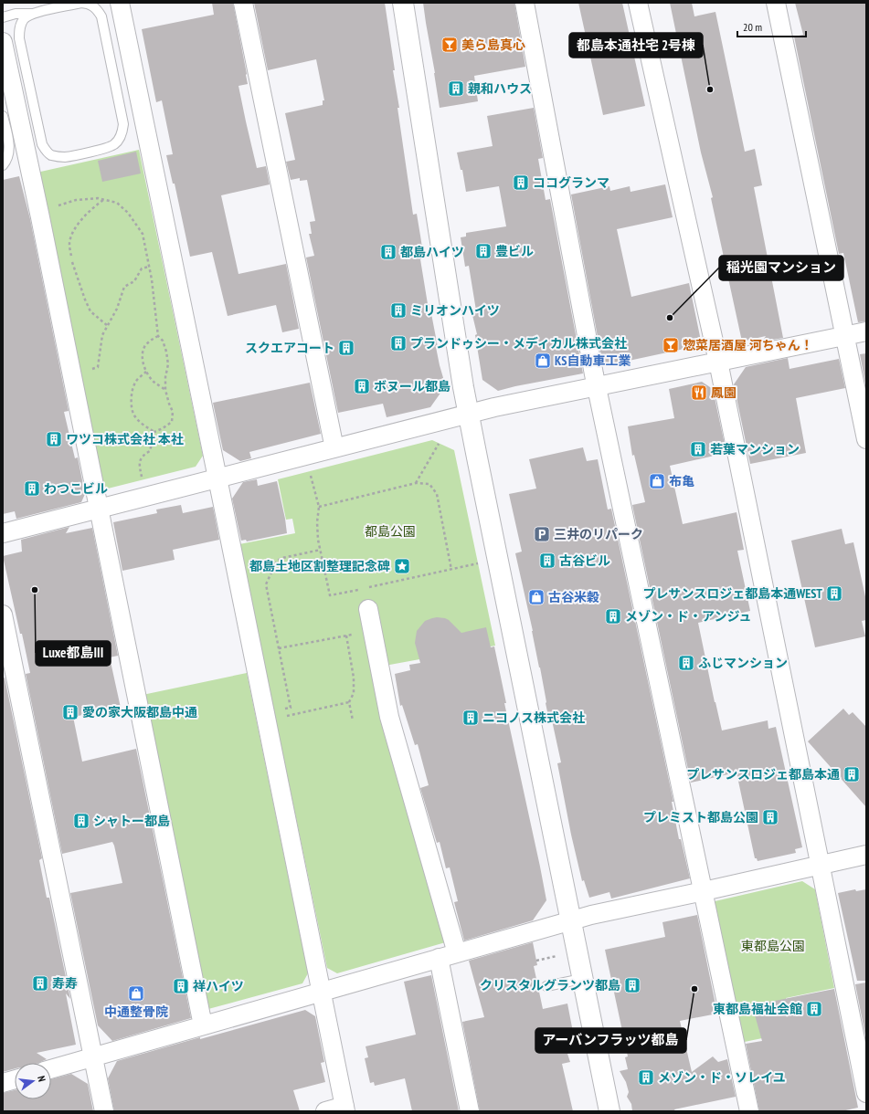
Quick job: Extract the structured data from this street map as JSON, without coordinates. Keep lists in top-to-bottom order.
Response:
{
  "parks": ["都島公園", "東都島公園"],
  "places": {
    "bar": ["美ら島真心", "惣菜居酒屋 河ちゃん！"],
    "building": [
      "親和ハウス",
      "ココグランマ",
      "豊ビル",
      "都島ハイツ",
      "ミリオンハイツ",
      "プランドゥシー・メディカル株式会社",
      "スクエアコート",
      "ボヌール都島",
      "ワツコ株式会社 本社",
      "若葉マンション",
      "わつこビル",
      "古谷ビル",
      "プレサンスロジェ都島本通WEST",
      "メゾン・ド・アンジュ",
      "ふじマンション",
      "愛の家大阪都島中通",
      "ニコノス株式会社",
      "プレサンスロジェ都島本通",
      "プレミスト都島公園",
      "シャトー都島",
      "寿寿",
      "クリスタルグランツ都島",
      "祥ハイツ",
      "東都島福祉会館",
      "メゾン・ド・ソレイユ"
    ],
    "other": [
      "都島本通社宅 2号棟",
      "稲光園マンション",
      "Luxe都島III",
      "アーバンフラッツ都島"
    ],
    "shop": [
      "KS自動車工業",
      "布亀",
      "古谷米穀",
      "中通整骨院"
    ],
    "restaurant": ["鳳園"],
    "parking": ["三井のリパーク"],
    "place": ["都島土地区割整理記念碑"]
  },
  "scale_bar": "20 m",
  "north": "right"
}
